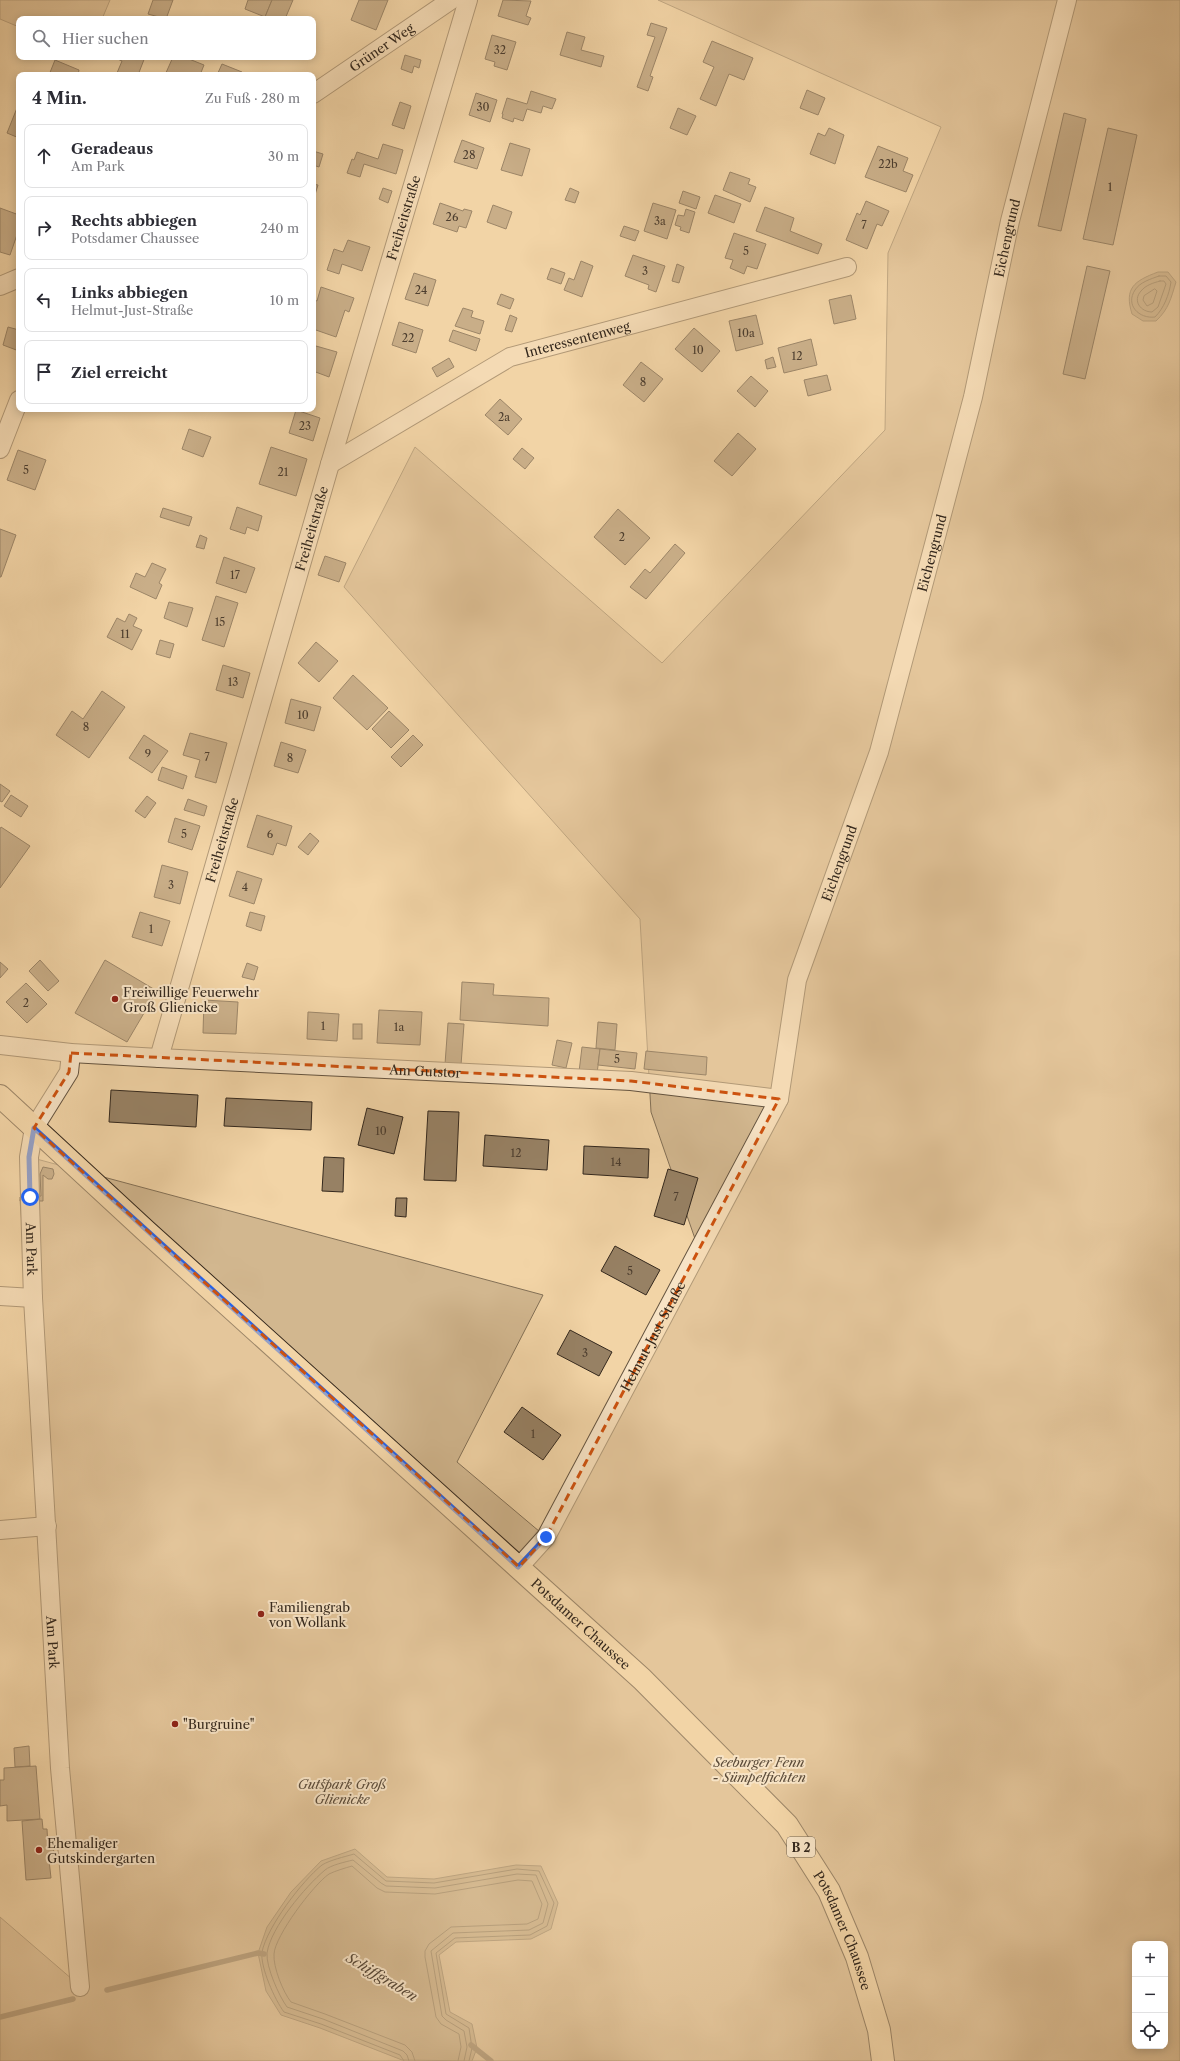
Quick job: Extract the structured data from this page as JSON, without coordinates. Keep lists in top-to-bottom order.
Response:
{
  "streets": {
    "main road": ["Potsdamer Chaussee", "B 2"],
    "street": [
      "Grüner Weg",
      "Freiheitstraße",
      "Eichengrund",
      "Interessentenweg",
      "Am Gutstor",
      "Am Park",
      "Helmut-Just-Straße"
    ]
  },
  "crossings": [
    ["Freiheitstraße", "Interessentenweg"],
    ["Freiheitstraße", "Am Gutstor"],
    ["Eichengrund", "Am Gutstor"],
    ["Eichengrund", "Helmut-Just-Straße"],
    ["Am Gutstor", "Helmut-Just-Straße"],
    ["Am Park", "Potsdamer Chaussee"],
    ["Helmut-Just-Straße", "Potsdamer Chaussee"]
  ],
  "water": ["Schiffgraben"],
  "parks": ["Seeburger Fenn - Sümpelfichten", "Gutspark Groß Glienicke"],
  "places": [
    "Freiwillige Feuerwehr Groß Glienicke",
    "Familiengrab von Wollank",
    "\"Burgruine\"",
    "Ehemaliger Gutskindergarten"
  ],
  "house_numbers": [
    "32",
    "30",
    "28",
    "22b",
    "1",
    "26",
    "3a",
    "7",
    "5",
    "3",
    "24",
    "10a",
    "22",
    "10",
    "12",
    "8",
    "2a",
    "23",
    "5",
    "21",
    "2",
    "17",
    "15",
    "11",
    "13",
    "10",
    "8",
    "9",
    "7",
    "8",
    "5",
    "6",
    "3",
    "4",
    "1",
    "2",
    "1",
    "1a",
    "5",
    "10",
    "12",
    "14",
    "7",
    "5",
    "3",
    "1"
  ],
  "page": {
    "search": "Hier suchen",
    "heading": ["4 Min.", "Zu Fuß · 280 m"],
    "list": [
      ["Geradeaus", "Am Park", "30 m"],
      ["Rechts abbiegen", "Potsdamer Chaussee", "240 m"],
      ["Links abbiegen", "Helmut-Just-Straße", "10 m"],
      "Ziel erreicht"
    ],
    "map_buttons": ["+", "−"]
  }
}
